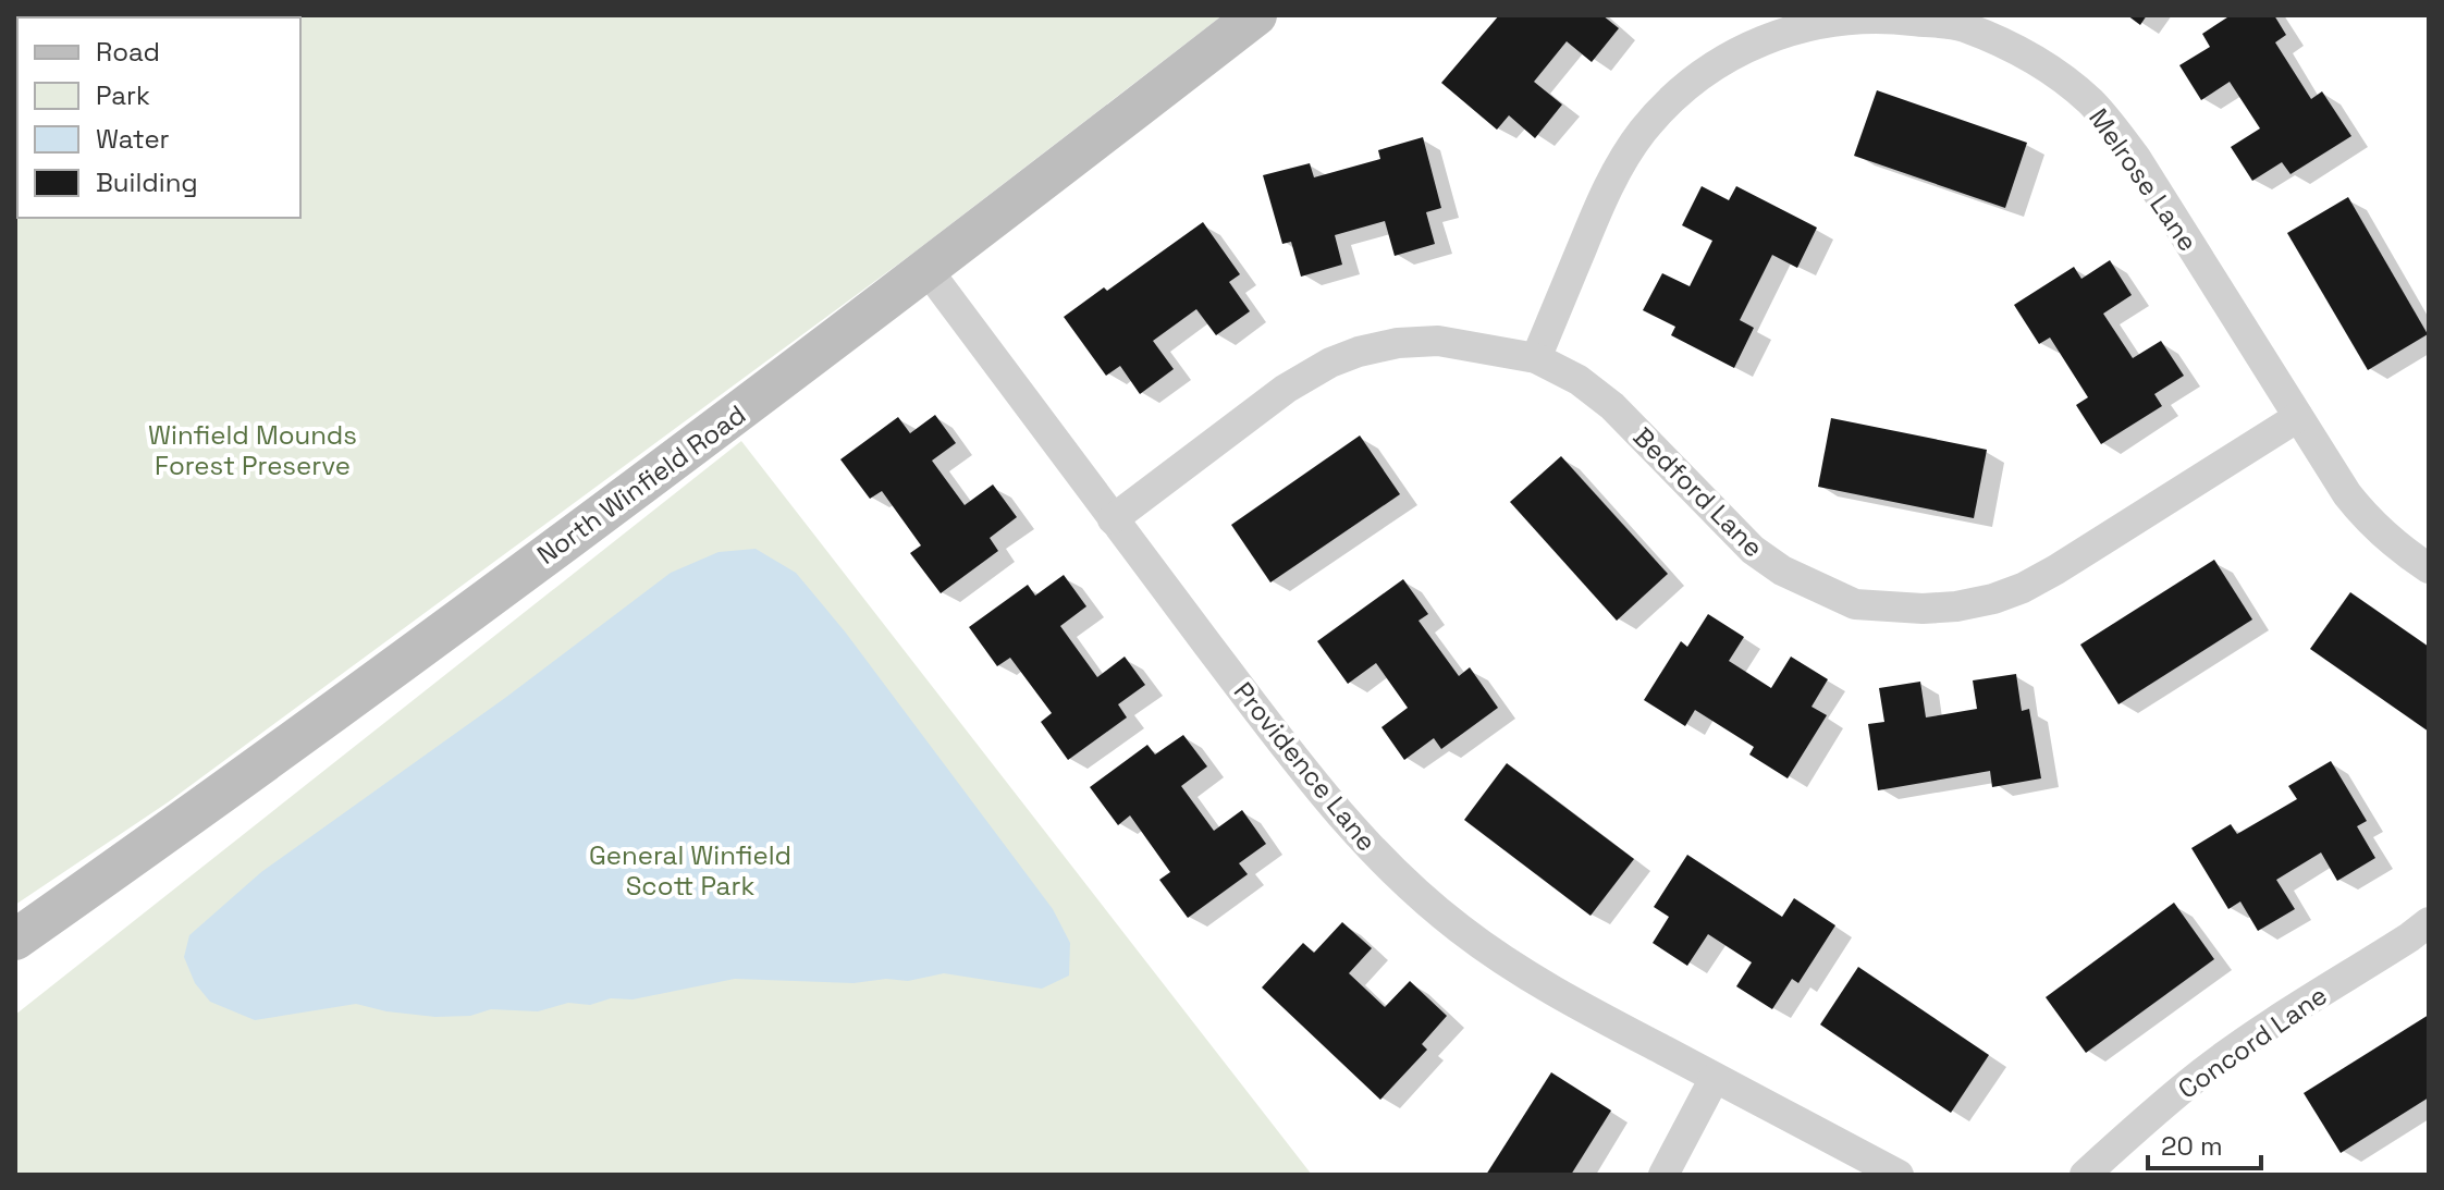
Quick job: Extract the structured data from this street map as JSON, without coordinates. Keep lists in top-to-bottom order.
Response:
{
  "streets": {
    "street": [
      "Melrose Lane",
      "North Winfield Road",
      "Bedford Lane",
      "Providence Lane",
      "Concord Lane"
    ]
  },
  "crossings": [
    ["Melrose Lane", "Bedford Lane"],
    ["North Winfield Road", "Providence Lane"],
    ["Bedford Lane", "Providence Lane"]
  ],
  "parks": ["Winfield Mounds Forest Preserve", "General Winfield Scott Park"],
  "legend": [
    "Road",
    "Park",
    "Water",
    "Building"
  ],
  "scale_bar": "20 m"
}
